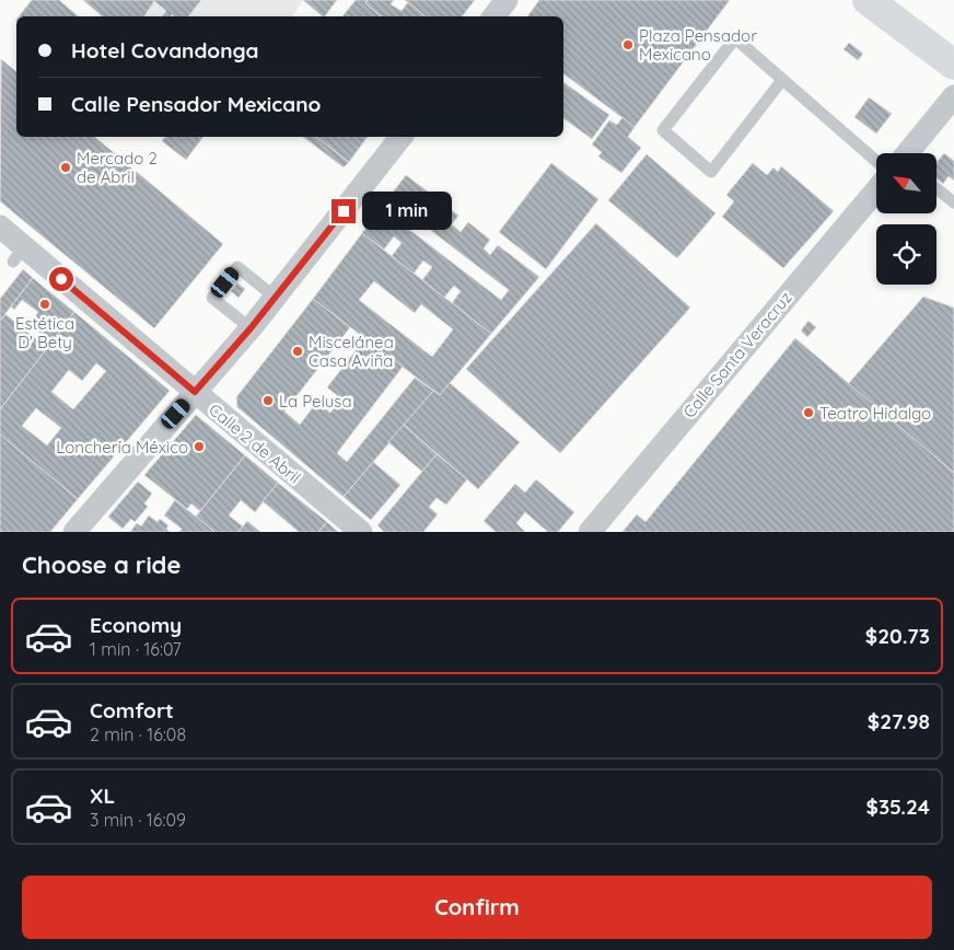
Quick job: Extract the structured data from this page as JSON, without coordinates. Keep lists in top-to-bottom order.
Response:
{
  "streets": {
    "street": ["Calle Santa Veracruz", "Calle 2 de Abril"]
  },
  "places": [
    "Plaza Pensador Mexicano",
    "Mercado 2 de Abril",
    "Estética D' Bety",
    "Miscelánea Casa Aviña",
    "La Pelusa",
    "Teatro Hidalgo",
    "Lonchería México"
  ],
  "north": "top left",
  "page": {
    "banner": ["Hotel Covandonga", "Calle Pensador Mexicano"],
    "bubble": "1 min",
    "heading": "Choose a ride",
    "list": [
      {
        "name": "Economy",
        "note": "1 min · 16:07",
        "value": "$20.73"
      },
      {
        "name": "Comfort",
        "note": "2 min · 16:08",
        "value": "$27.98"
      },
      {
        "name": "XL",
        "note": "3 min · 16:09",
        "value": "$35.24"
      }
    ],
    "buttons": "Confirm"
  }
}
